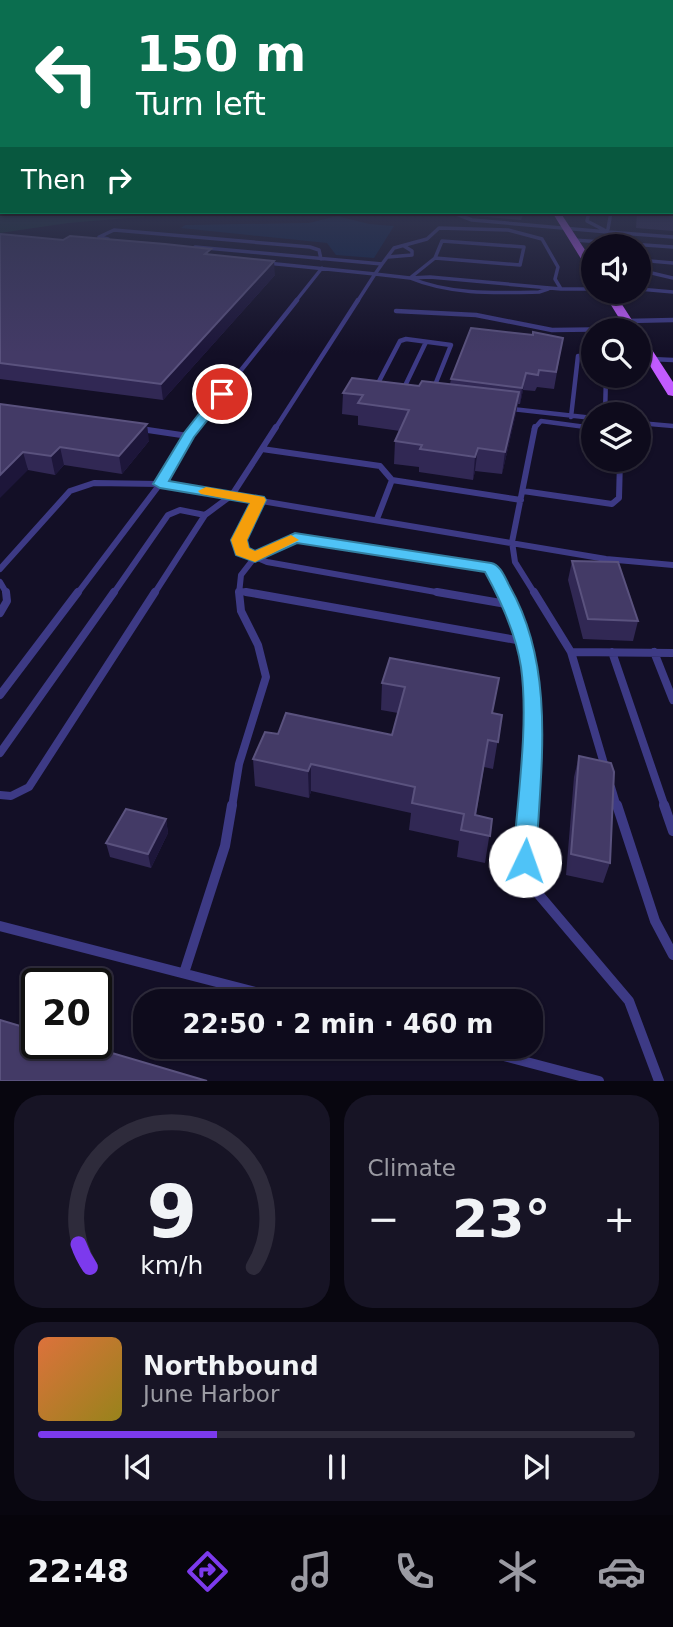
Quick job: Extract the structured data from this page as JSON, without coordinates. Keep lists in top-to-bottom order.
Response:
{
  "page": {
    "turn": ["150 m", "Turn left"],
    "then": "Then",
    "limit": "20",
    "trip": "22:50 · 2 min · 460 m",
    "tile": "Climate",
    "heat": ["−", "23°", "+"],
    "song": ["Northbound", "June Harbor"],
    "tabs": "22:48",
    "gauge": ["9", "km/h"]
  }
}
